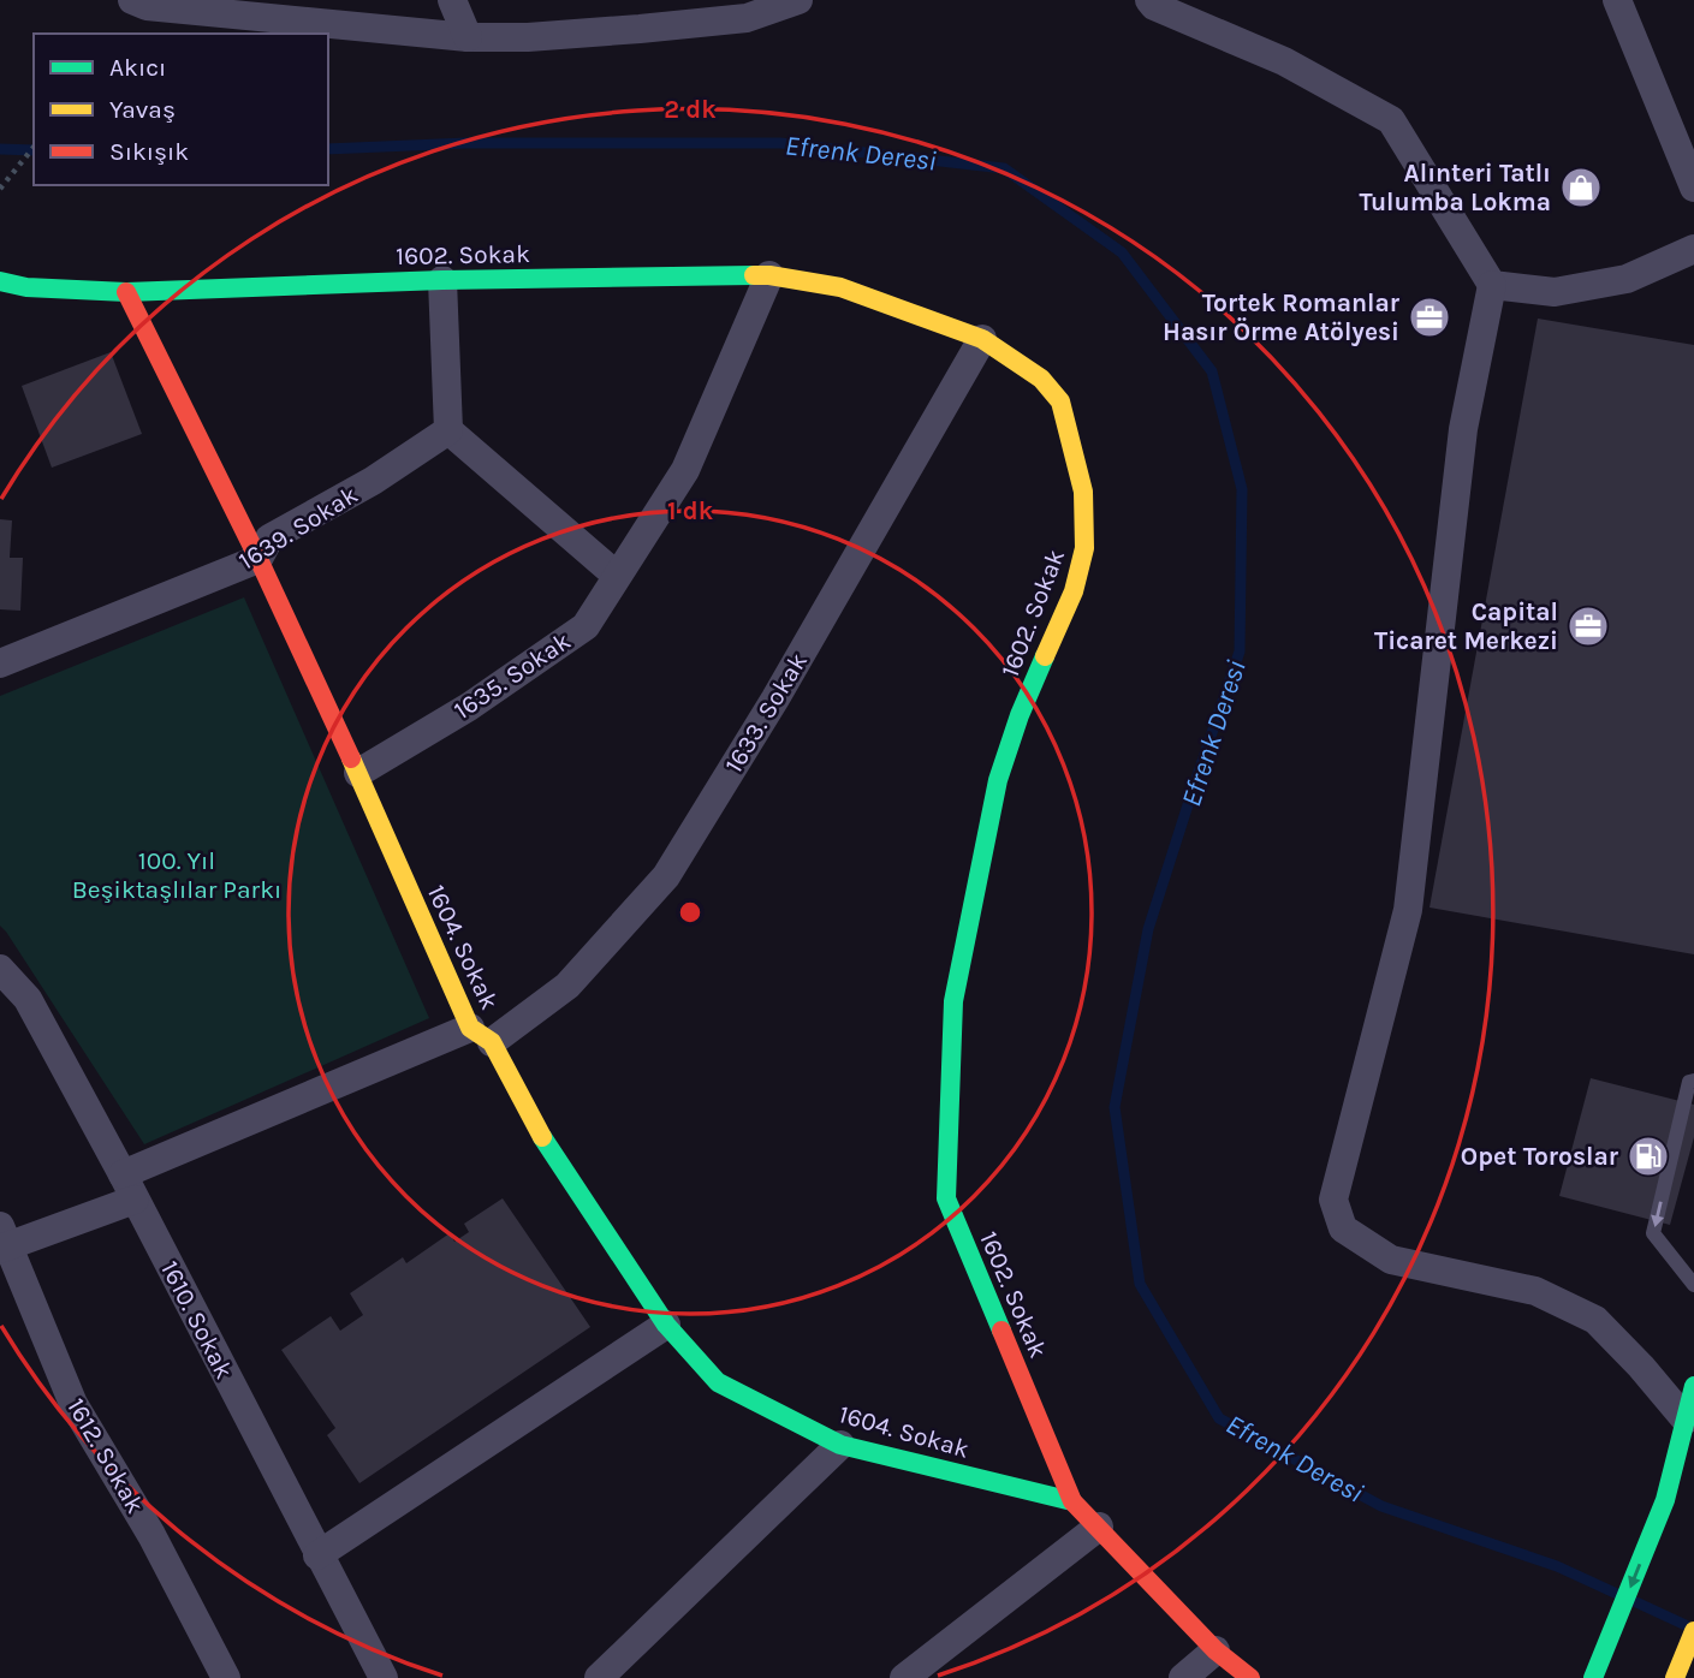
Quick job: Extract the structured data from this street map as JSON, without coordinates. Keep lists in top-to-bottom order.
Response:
{
  "streets": {
    "main road": ["1602. Sokak", "1604. Sokak"],
    "street": [
      "1639. Sokak",
      "1635. Sokak",
      "1633. Sokak",
      "1610. Sokak",
      "1612. Sokak"
    ]
  },
  "crossings": [
    ["1602. Sokak", "1635. Sokak"],
    ["1602. Sokak", "1633. Sokak"],
    ["1602. Sokak", "1604. Sokak"],
    ["1639. Sokak", "1604. Sokak"],
    ["1635. Sokak", "1604. Sokak"],
    ["1633. Sokak", "1604. Sokak"],
    ["1633. Sokak", "1610. Sokak"],
    ["1633. Sokak", "1612. Sokak"]
  ],
  "water": ["Efrenk Deresi"],
  "parks": ["100. Yıl Beşiktaşlılar Parkı"],
  "places": {
    "shop": ["Alınteri Tatlı Tulumba Lokma"],
    "office": ["Tortek Romanlar Hasır Örme Atölyesi", "Capital Ticaret Merkezi"],
    "fuel station": ["Opet Toroslar"]
  },
  "legend": ["Akıcı", "Yavaş", "Sıkışık"],
  "rings": ["2 dk", "1 dk"]
}
